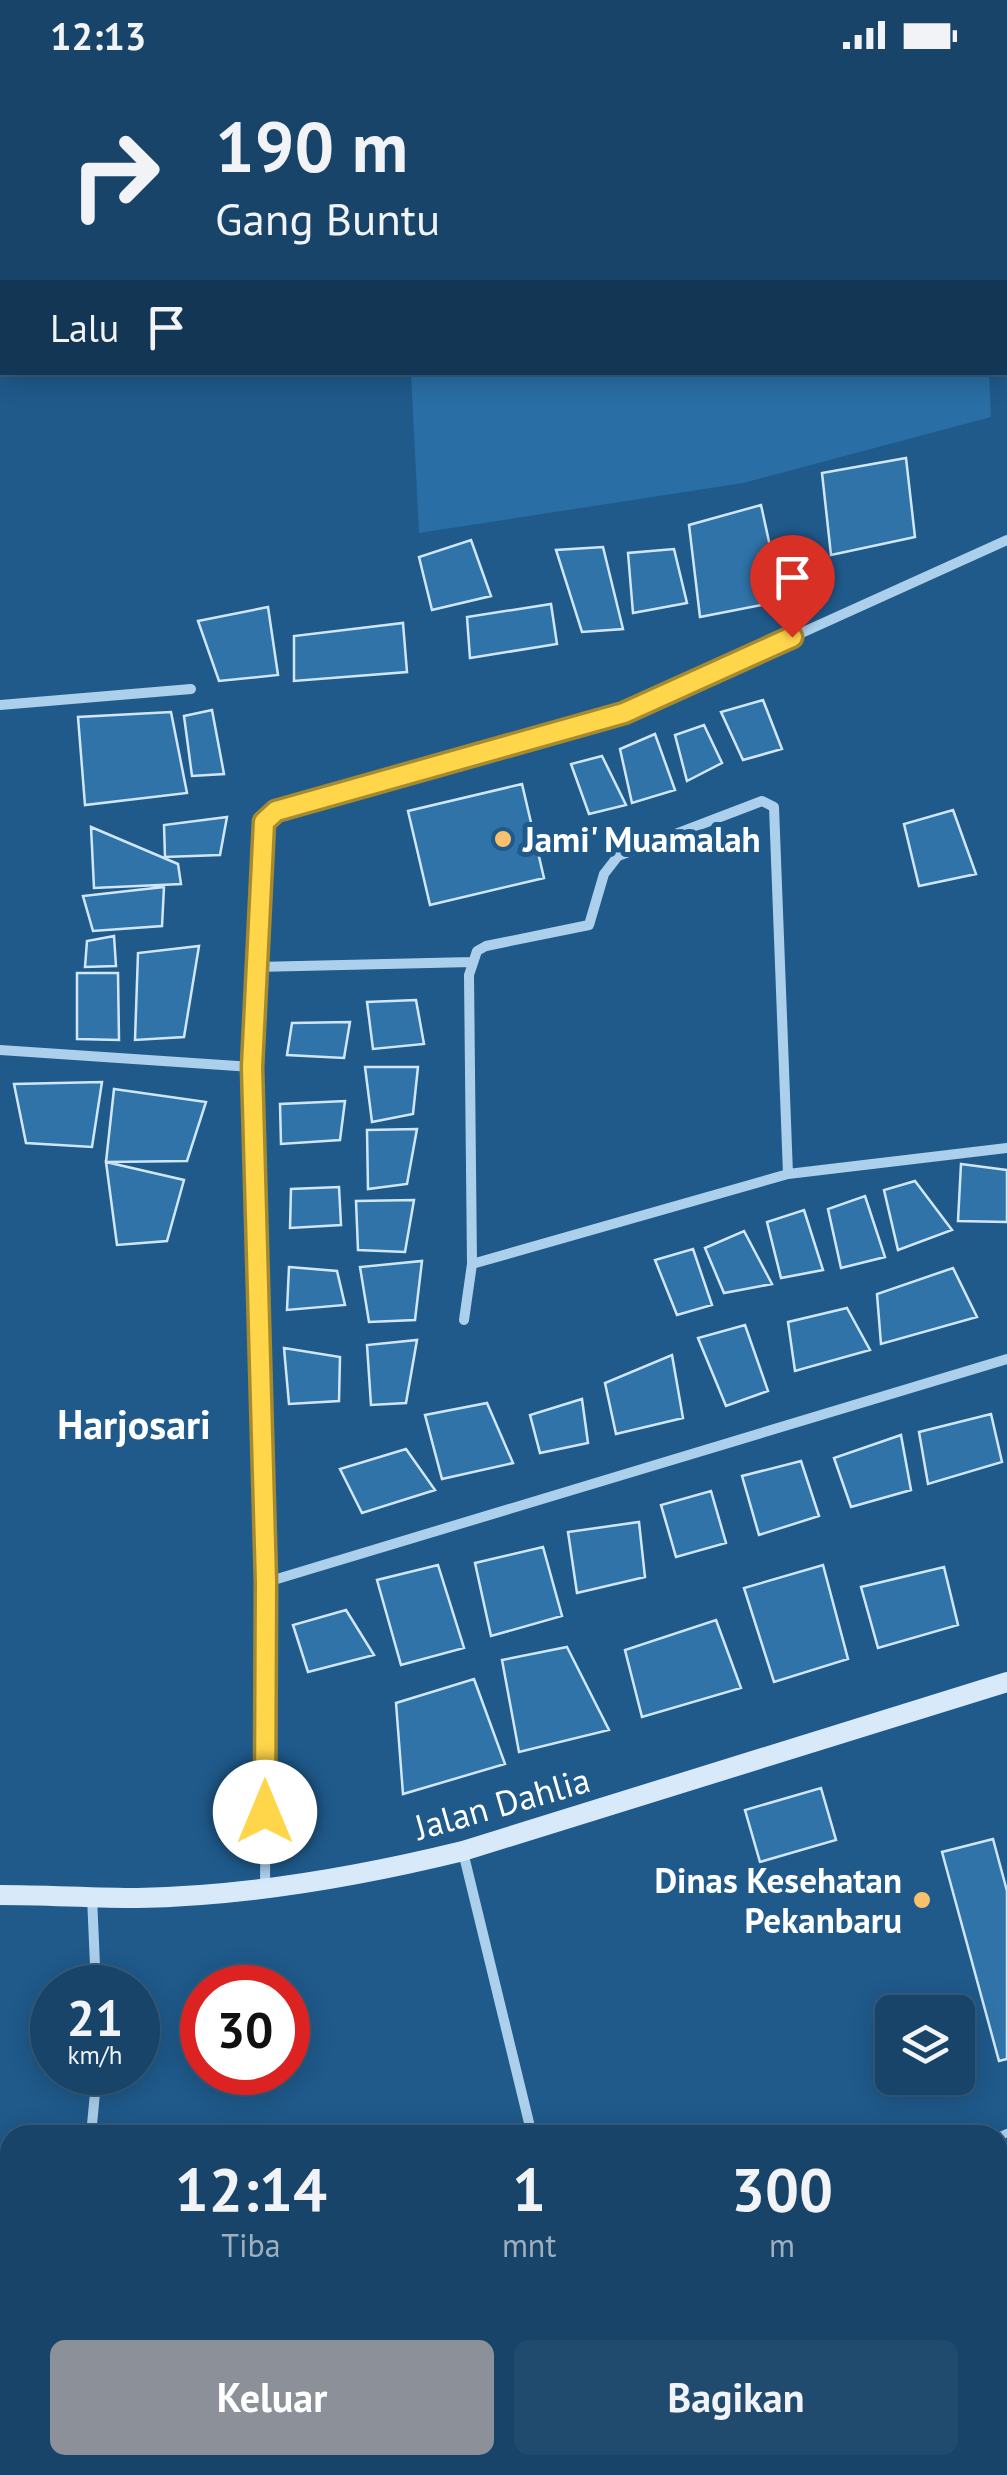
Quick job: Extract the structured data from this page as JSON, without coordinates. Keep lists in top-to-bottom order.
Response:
{
  "streets": {
    "main road": ["Jalan Dahlia"]
  },
  "districts": ["Harjosari"],
  "places": ["Jami' Muamalah", "Dinas Kesehatan Pekanbaru"],
  "page": {
    "status": "12:13",
    "turn": ["190 m", "Gang Buntu"],
    "then": "Lalu",
    "speed": "21 km/h",
    "limit": "30",
    "eta": [
      "12:14",
      "Tiba",
      "1",
      "mnt",
      "300",
      "m"
    ],
    "buttons": ["Keluar", "Bagikan"]
  }
}
